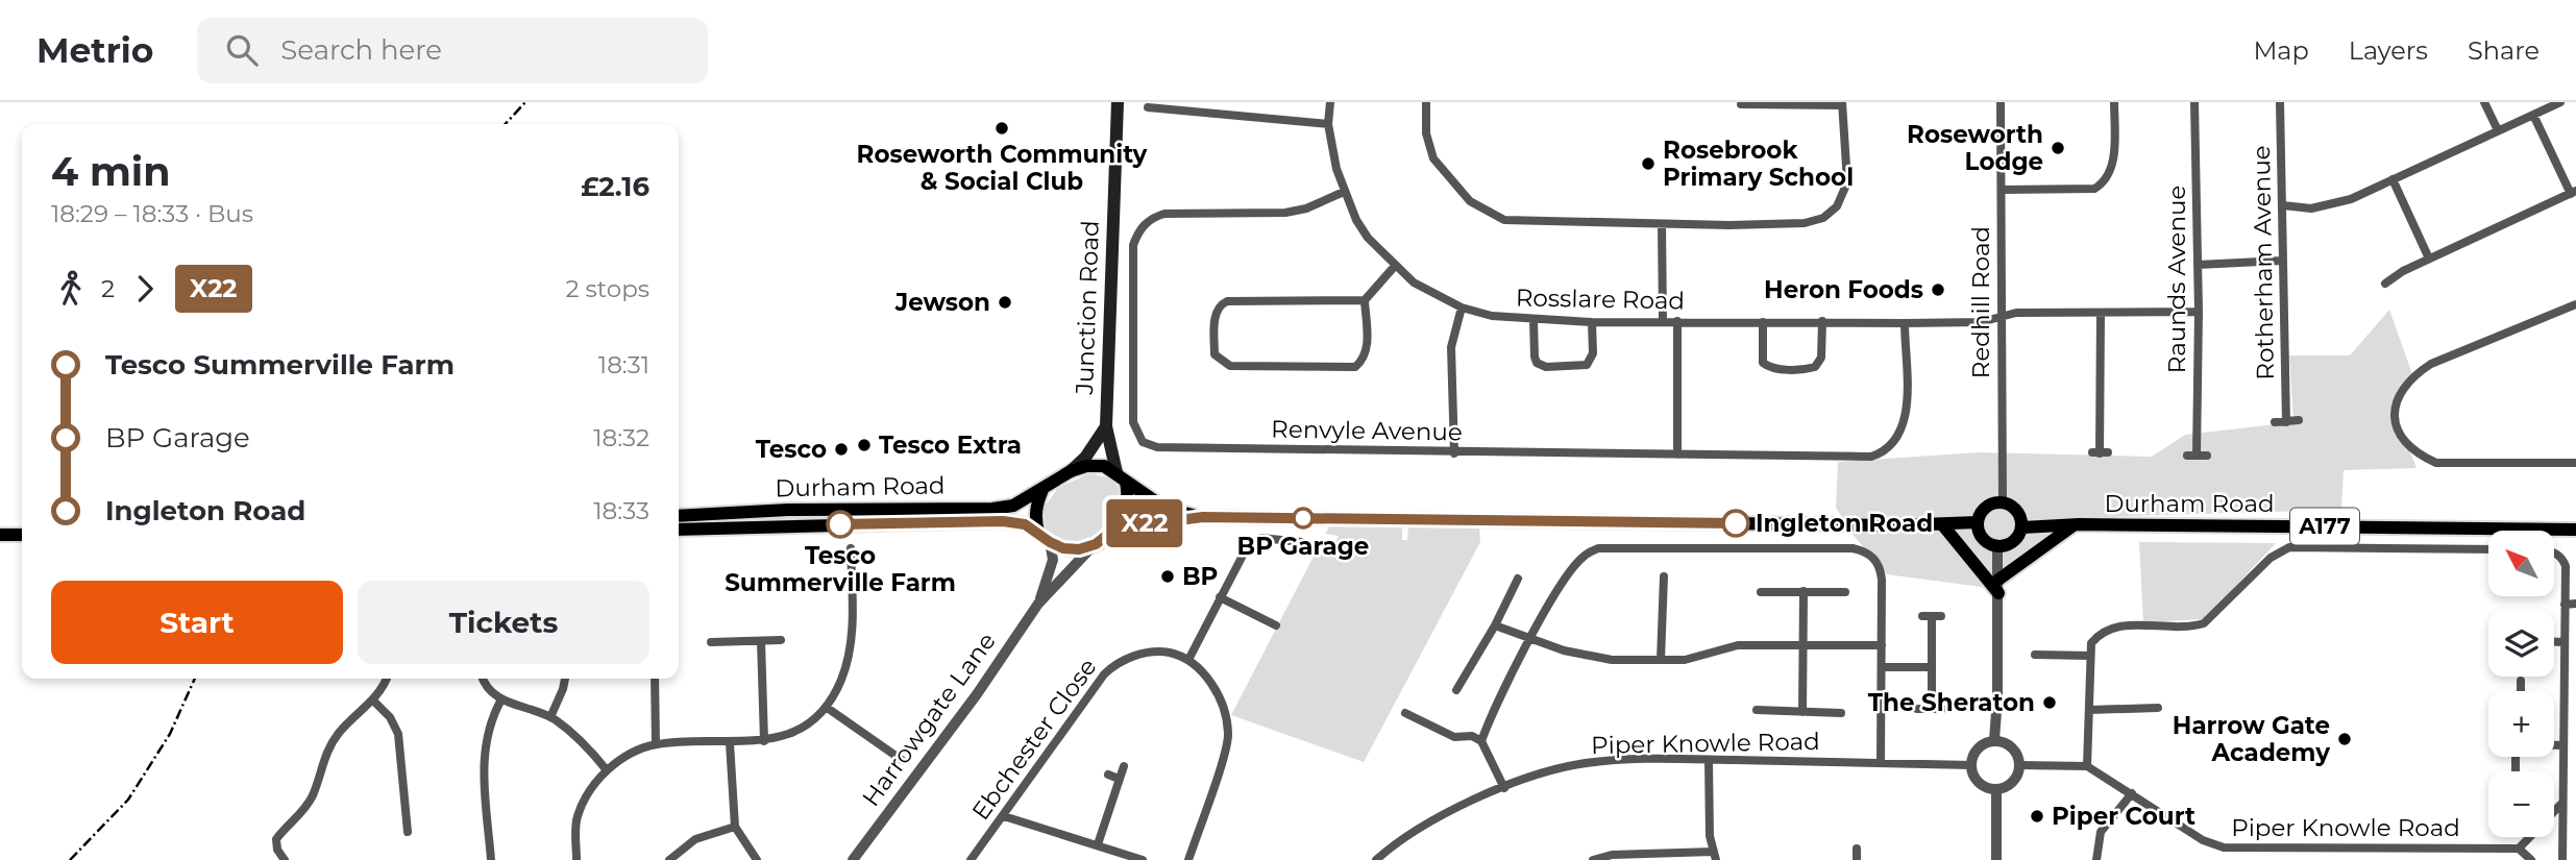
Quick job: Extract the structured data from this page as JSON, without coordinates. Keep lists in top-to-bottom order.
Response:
{
  "streets": {
    "main road": ["Junction Road", "Durham Road", "A177"],
    "street": [
      "Rotherham Avenue",
      "Raunds Avenue",
      "Rosslare Road",
      "Redhill Road",
      "Renvyle Avenue",
      "Harrowgate Lane",
      "Ebchester Close",
      "Piper Knowle Road"
    ]
  },
  "crossings": [
    ["Raunds Avenue", "Rosslare Road"],
    ["Rosslare Road", "Redhill Road"],
    ["Rosslare Road", "Renvyle Avenue"],
    ["Redhill Road", "Durham Road"],
    ["Junction Road", "Durham Road"],
    ["Junction Road", "Harrowgate Lane"],
    ["Durham Road", "Harrowgate Lane"]
  ],
  "places": [
    "Roseworth Community & Social Club",
    "Roseworth Lodge",
    "Rosebrook Primary School",
    "Heron Foods",
    "Jewson",
    "Tesco Extra",
    "Tesco",
    "BP Garage",
    "Ingleton Road",
    "Tesco Summerville Farm",
    "BP",
    "The Sheraton",
    "Harrow Gate Academy",
    "Piper Court"
  ],
  "lines": ["bus line X22"],
  "north": "top left",
  "page": {
    "header": "Metrio",
    "search": "Search here",
    "nav": ["Map", "Layers", "Share"],
    "on_map": "X22",
    "heading": ["4 min", "18:29 – 18:33 · Bus", "£2.16"],
    "legs": ["2", "X22", "2 stops"],
    "list": [
      {
        "name": "Tesco Summerville Farm",
        "value": "18:31"
      },
      {
        "name": "BP Garage",
        "value": "18:32"
      },
      {
        "name": "Ingleton Road",
        "value": "18:33"
      }
    ],
    "map_buttons": ["+", "−"],
    "buttons": ["Start", "Tickets"]
  }
}
